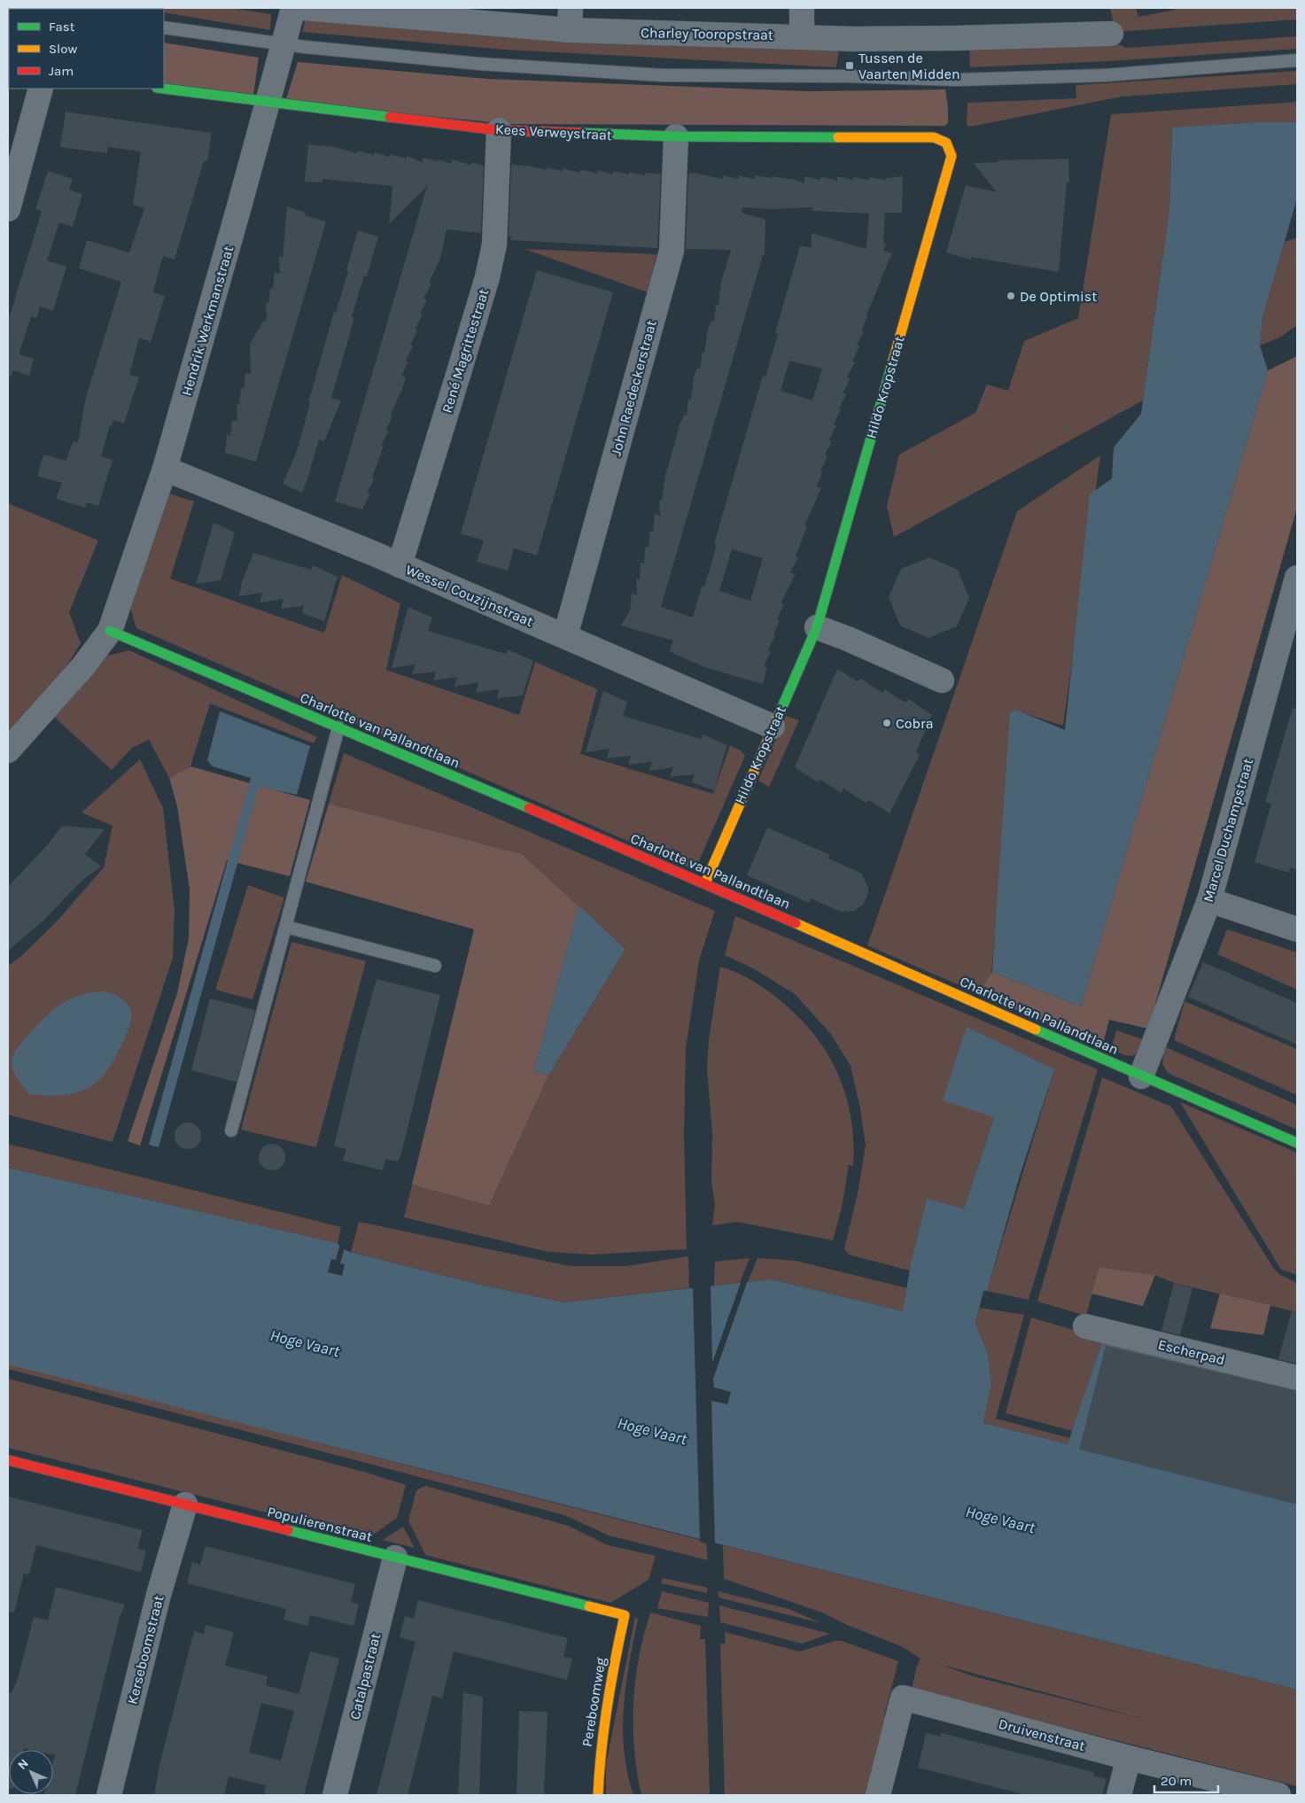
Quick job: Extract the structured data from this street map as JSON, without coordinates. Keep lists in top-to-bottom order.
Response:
{
  "streets": {
    "street": [
      "Charley Tooropstraat",
      "Kees Verweystraat",
      "Hendrik Werkmanstraat",
      "René Magrittestraat",
      "Hildo Kropstraat",
      "John Raedeckerstraat",
      "Wessel Couzijnstraat",
      "Charlotte van Pallandtlaan",
      "Marcel Duchampstraat",
      "Escherpad",
      "Populierenstraat",
      "Kerseboomstraat",
      "Catalpastraat",
      "Pereboomweg",
      "Druivenstraat"
    ]
  },
  "crossings": [
    ["Kees Verweystraat", "Hendrik Werkmanstraat"],
    ["Kees Verweystraat", "René Magrittestraat"],
    ["Kees Verweystraat", "Hildo Kropstraat"],
    ["Kees Verweystraat", "John Raedeckerstraat"],
    ["Hendrik Werkmanstraat", "Wessel Couzijnstraat"],
    ["Hendrik Werkmanstraat", "Charlotte van Pallandtlaan"],
    ["René Magrittestraat", "Wessel Couzijnstraat"],
    ["Hildo Kropstraat", "Wessel Couzijnstraat"],
    ["Hildo Kropstraat", "Charlotte van Pallandtlaan"],
    ["John Raedeckerstraat", "Wessel Couzijnstraat"],
    ["Charlotte van Pallandtlaan", "Marcel Duchampstraat"],
    ["Populierenstraat", "Kerseboomstraat"],
    ["Populierenstraat", "Catalpastraat"],
    ["Populierenstraat", "Pereboomweg"]
  ],
  "water": ["Hoge Vaart"],
  "places": {
    "transit": ["Tussen de Vaarten Midden"],
    "other": ["De Optimist", "Cobra"]
  },
  "legend": ["Fast", "Slow", "Jam"],
  "scale_bar": "20 m",
  "north": "top left"
}
